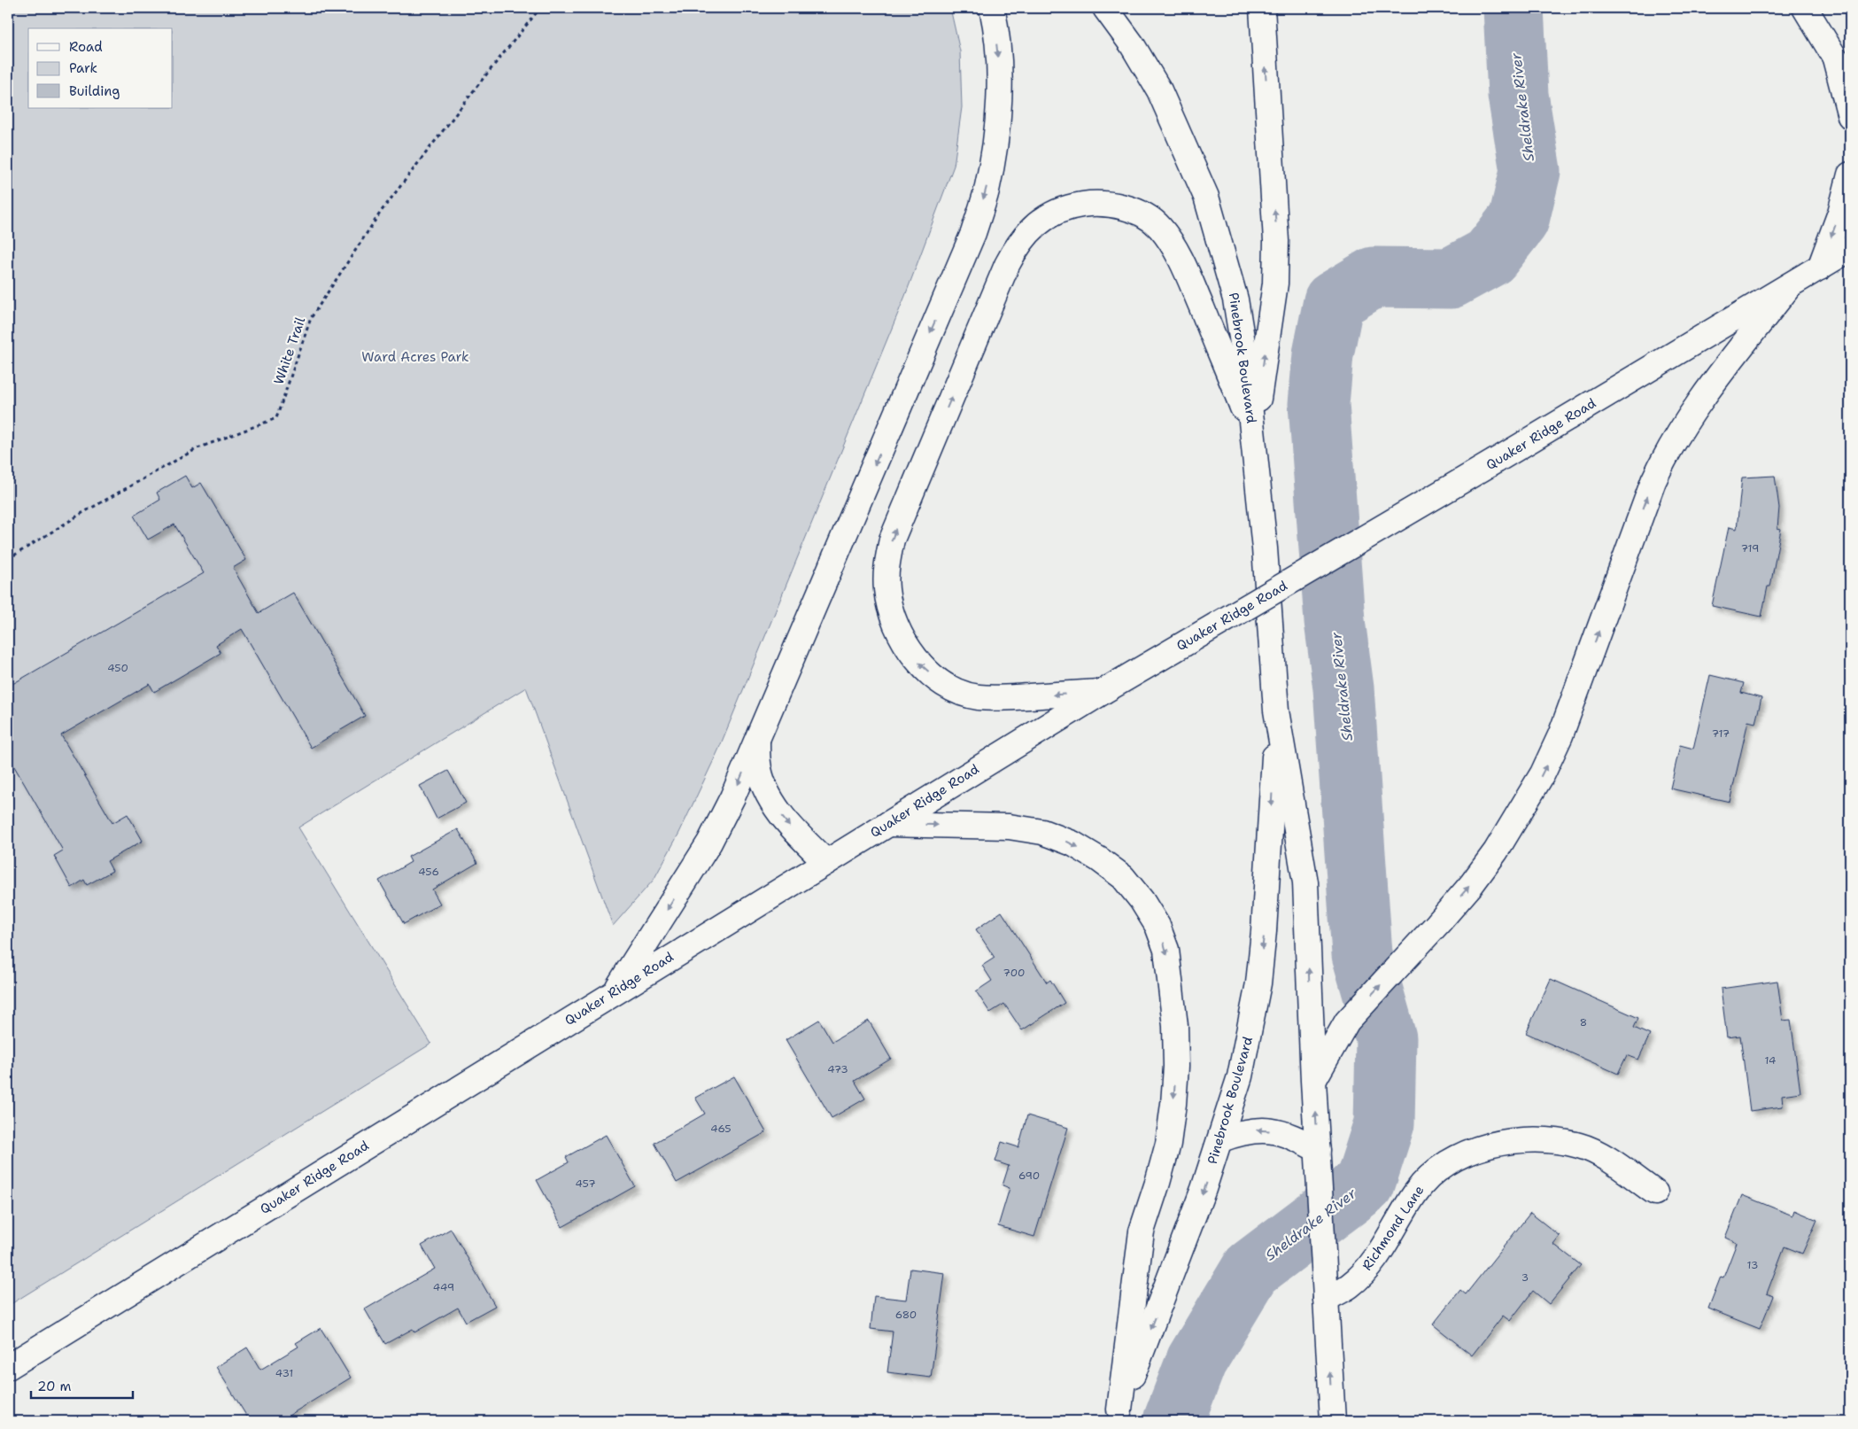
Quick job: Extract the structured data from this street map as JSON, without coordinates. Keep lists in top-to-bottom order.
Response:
{
  "streets": {
    "street": ["Pinebrook Boulevard", "Quaker Ridge Road", "Richmond Lane"],
    "path": ["White Trail"]
  },
  "crossings": [
    ["Pinebrook Boulevard", "Richmond Lane"]
  ],
  "water": ["Sheldrake River"],
  "parks": ["Ward Acres Park"],
  "house_numbers": [
    "719",
    "450",
    "717",
    "456",
    "700",
    "8",
    "14",
    "473",
    "465",
    "690",
    "457",
    "13",
    "3",
    "449",
    "680",
    "431"
  ],
  "legend": ["Road", "Park", "Building"],
  "scale_bar": "20 m"
}
